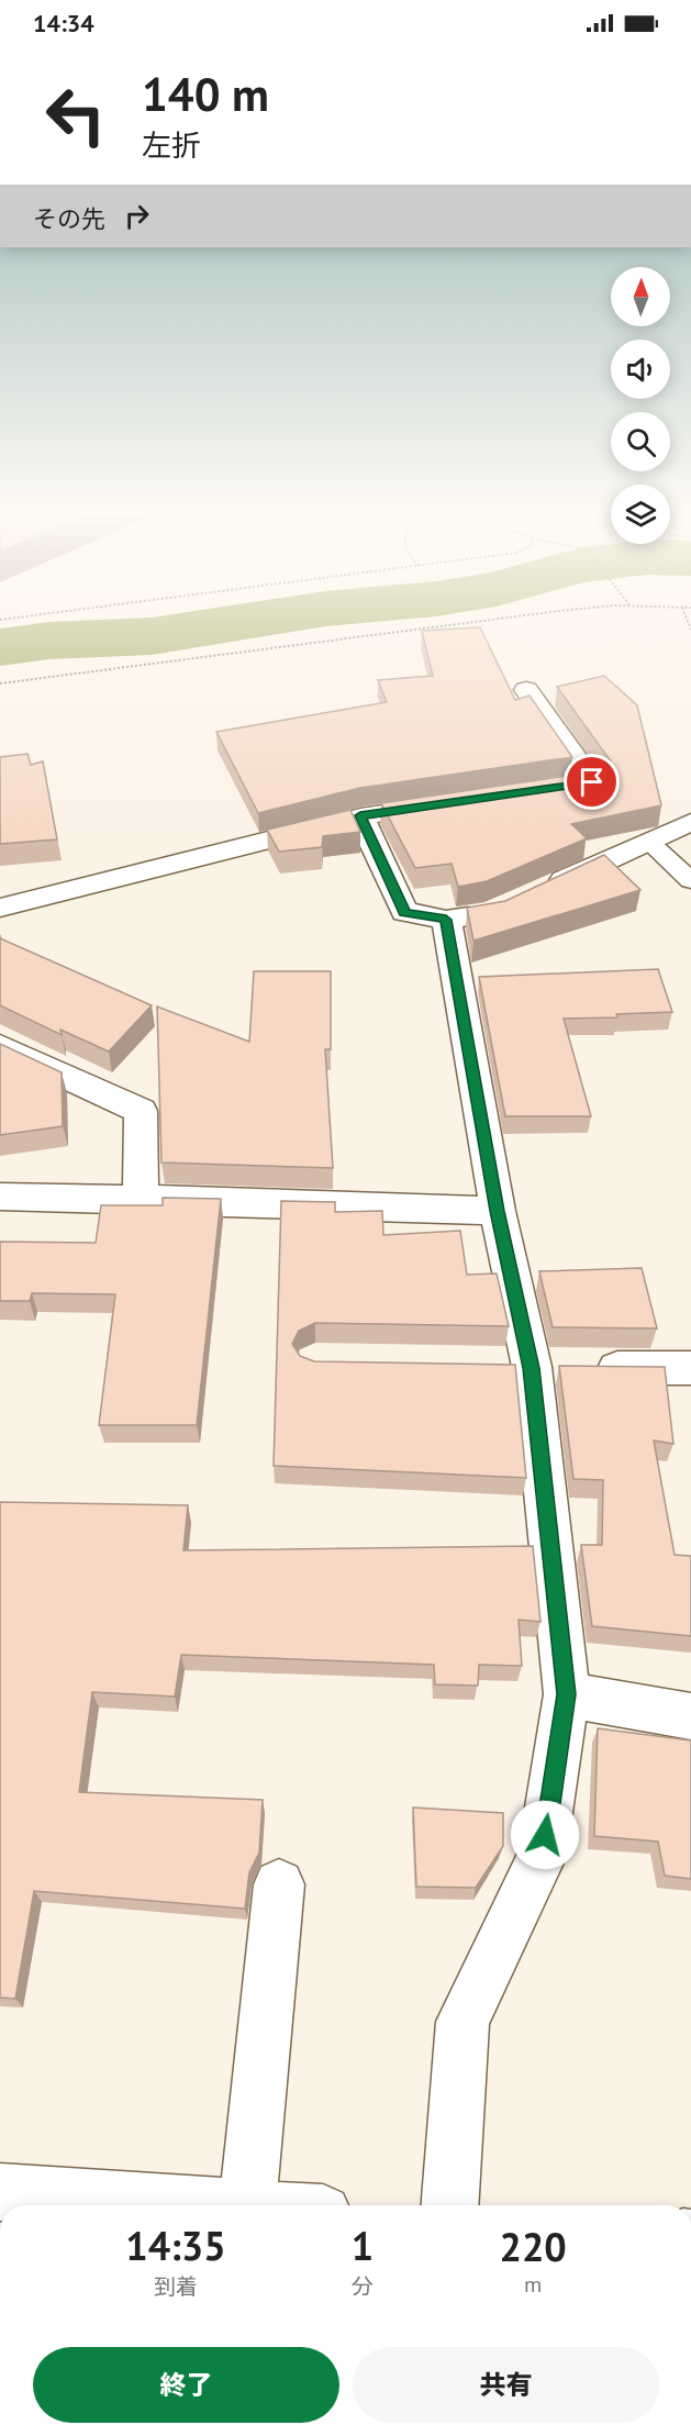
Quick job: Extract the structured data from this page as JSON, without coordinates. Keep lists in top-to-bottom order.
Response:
{
  "north": "top",
  "page": {
    "status": "14:34",
    "turn": ["140 m", "左折"],
    "then": "その先",
    "eta": [
      "14:35",
      "到着",
      "1",
      "分",
      "220",
      "m"
    ],
    "buttons": ["終了", "共有"]
  }
}
